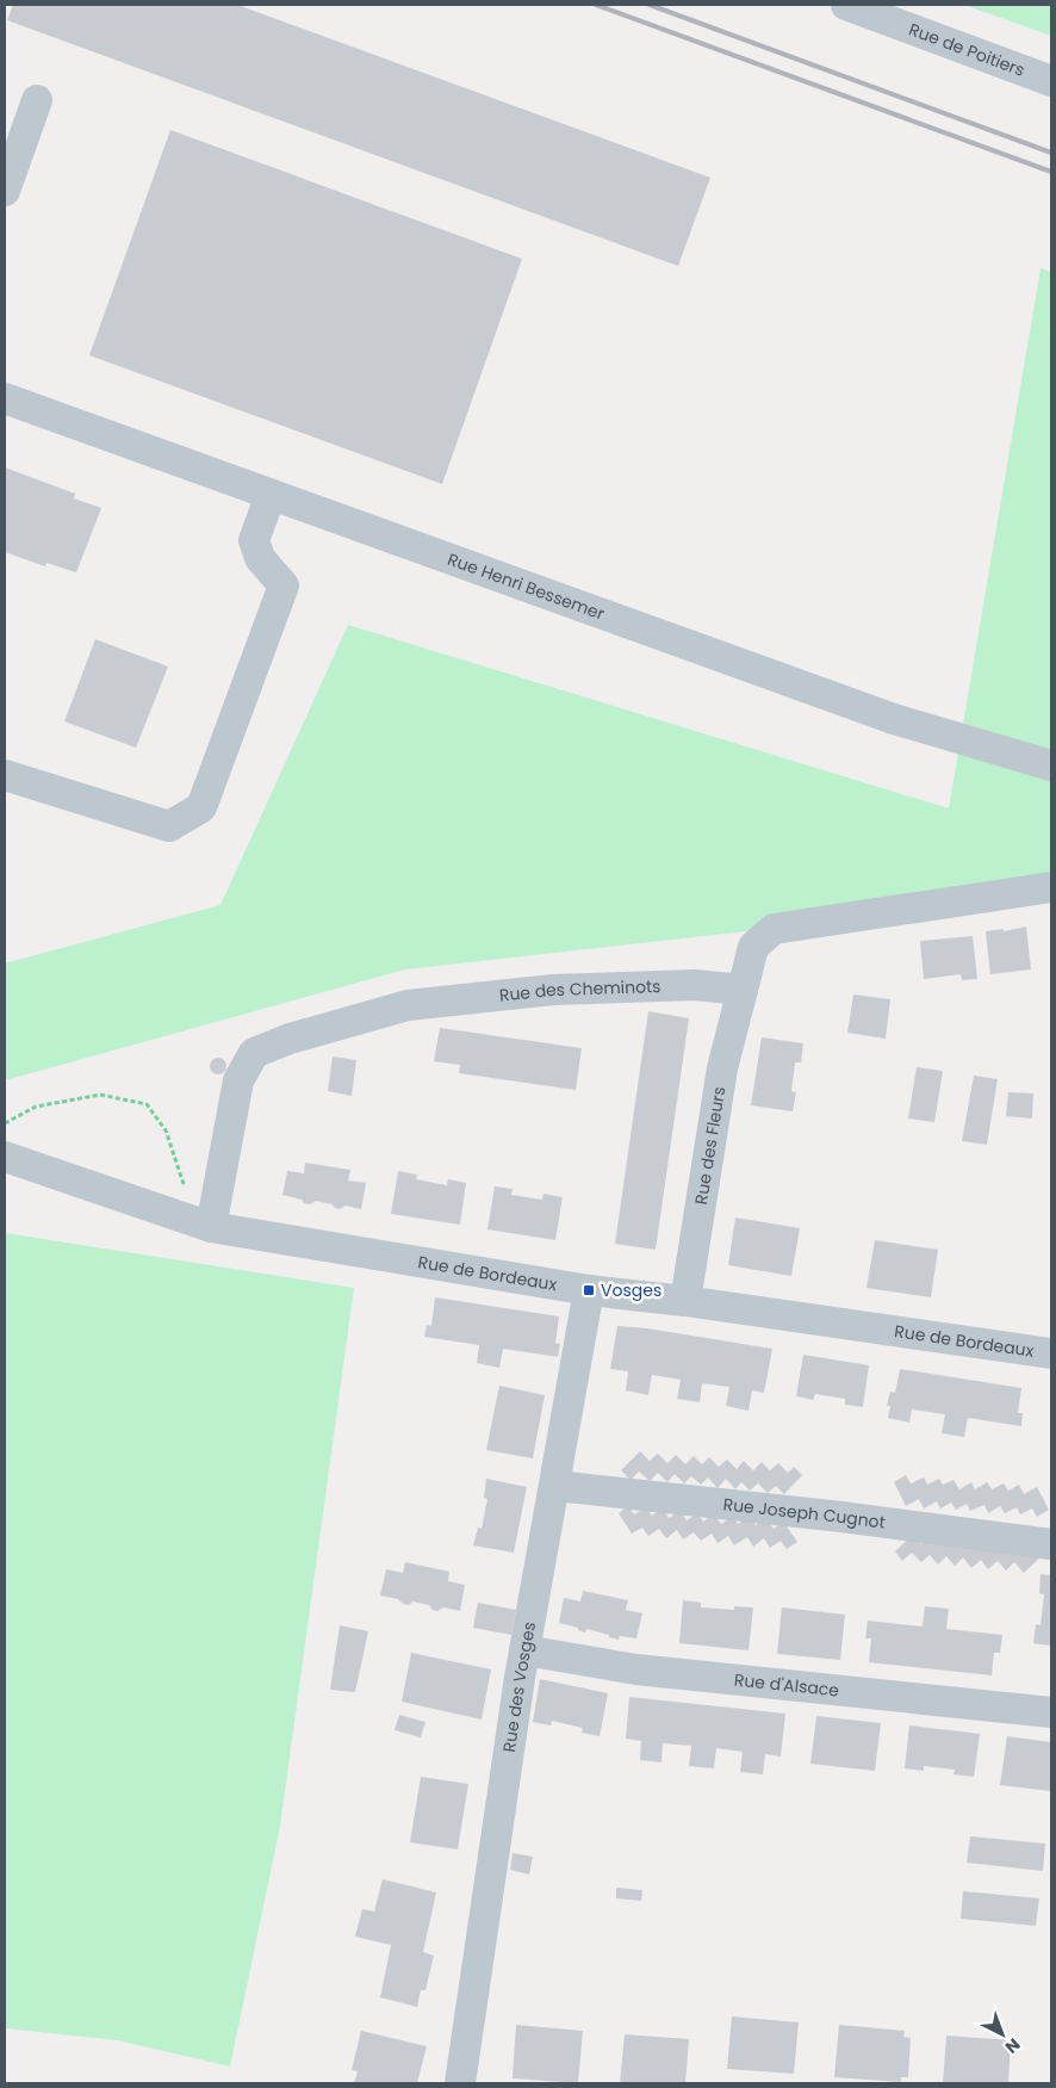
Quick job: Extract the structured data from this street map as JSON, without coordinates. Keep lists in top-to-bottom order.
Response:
{
  "streets": {
    "street": [
      "Rue de Poitiers",
      "Rue Henri Bessemer",
      "Rue des Cheminots",
      "Rue des Fleurs",
      "Rue de Bordeaux",
      "Rue Joseph Cugnot",
      "Rue des Vosges",
      "Rue d'Alsace"
    ]
  },
  "crossings": [
    ["Rue des Cheminots", "Rue des Fleurs"],
    ["Rue des Cheminots", "Rue de Bordeaux"],
    ["Rue des Fleurs", "Rue de Bordeaux"],
    ["Rue de Bordeaux", "Rue des Vosges"],
    ["Rue Joseph Cugnot", "Rue des Vosges"],
    ["Rue des Vosges", "Rue d'Alsace"]
  ],
  "places": {
    "transit": ["Vosges"]
  },
  "north": "bottom right"
}
